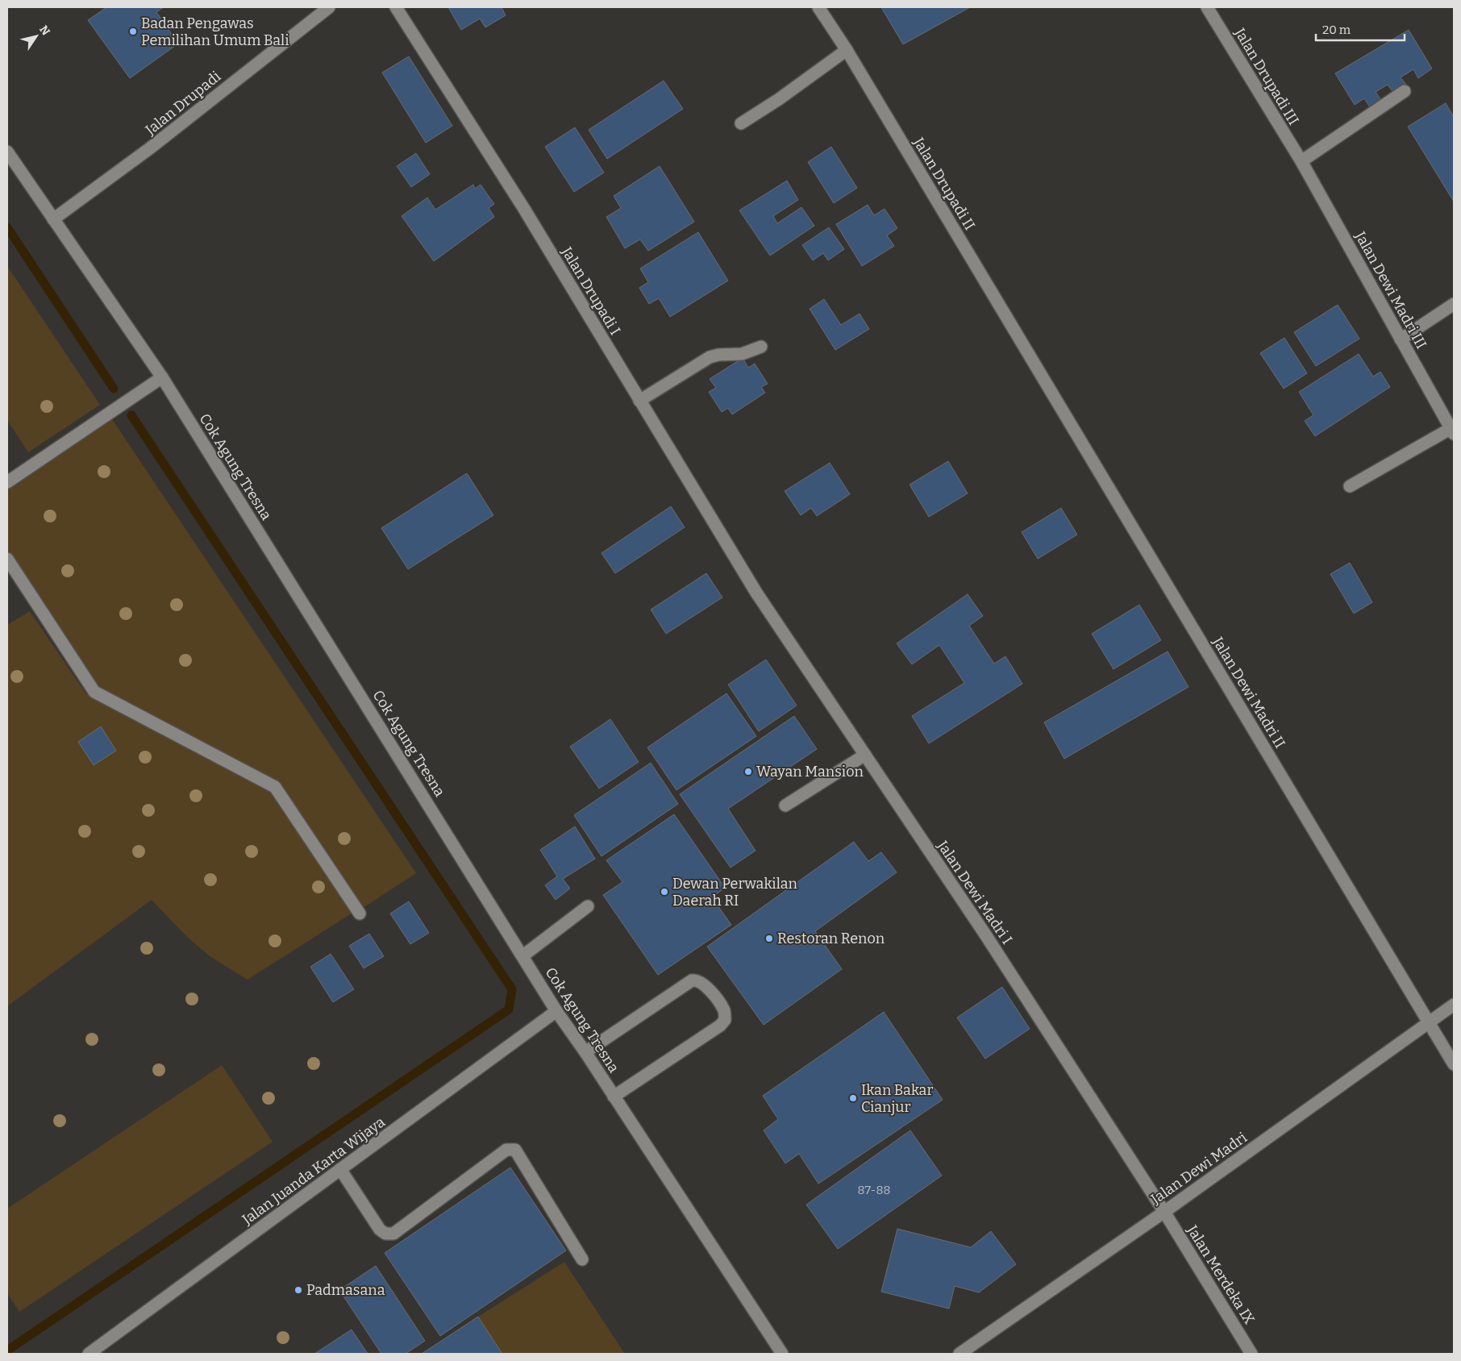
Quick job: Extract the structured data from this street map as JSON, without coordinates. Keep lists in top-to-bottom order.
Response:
{
  "streets": {
    "street": [
      "Jalan Drupadi III",
      "Jalan Drupadi",
      "Jalan Drupadi II",
      "Jalan Dewi Madri III",
      "Jalan Drupadi I",
      "Cok Agung Tresna",
      "Jalan Dewi Madri II",
      "Jalan Dewi Madri I",
      "Jalan Dewi Madri",
      "Jalan Juanda Karta Wijaya",
      "Jalan Merdeka IX"
    ]
  },
  "crossings": [
    ["Jalan Drupadi III", "Jalan Dewi Madri III"],
    ["Jalan Drupadi", "Cok Agung Tresna"],
    ["Jalan Drupadi II", "Jalan Dewi Madri II"],
    ["Jalan Drupadi I", "Jalan Dewi Madri I"],
    ["Cok Agung Tresna", "Jalan Juanda Karta Wijaya"],
    ["Jalan Dewi Madri II", "Jalan Dewi Madri"],
    ["Jalan Dewi Madri I", "Jalan Dewi Madri"],
    ["Jalan Dewi Madri I", "Jalan Merdeka IX"],
    ["Jalan Dewi Madri", "Jalan Merdeka IX"]
  ],
  "places": [
    "Badan Pengawas Pemilihan Umum Bali",
    "Wayan Mansion",
    "Dewan Perwakilan Daerah RI",
    "Restoran Renon",
    "Ikan Bakar Cianjur",
    "Padmasana"
  ],
  "house_numbers": ["87-88"],
  "scale_bar": "20 m",
  "north": "top right"
}
